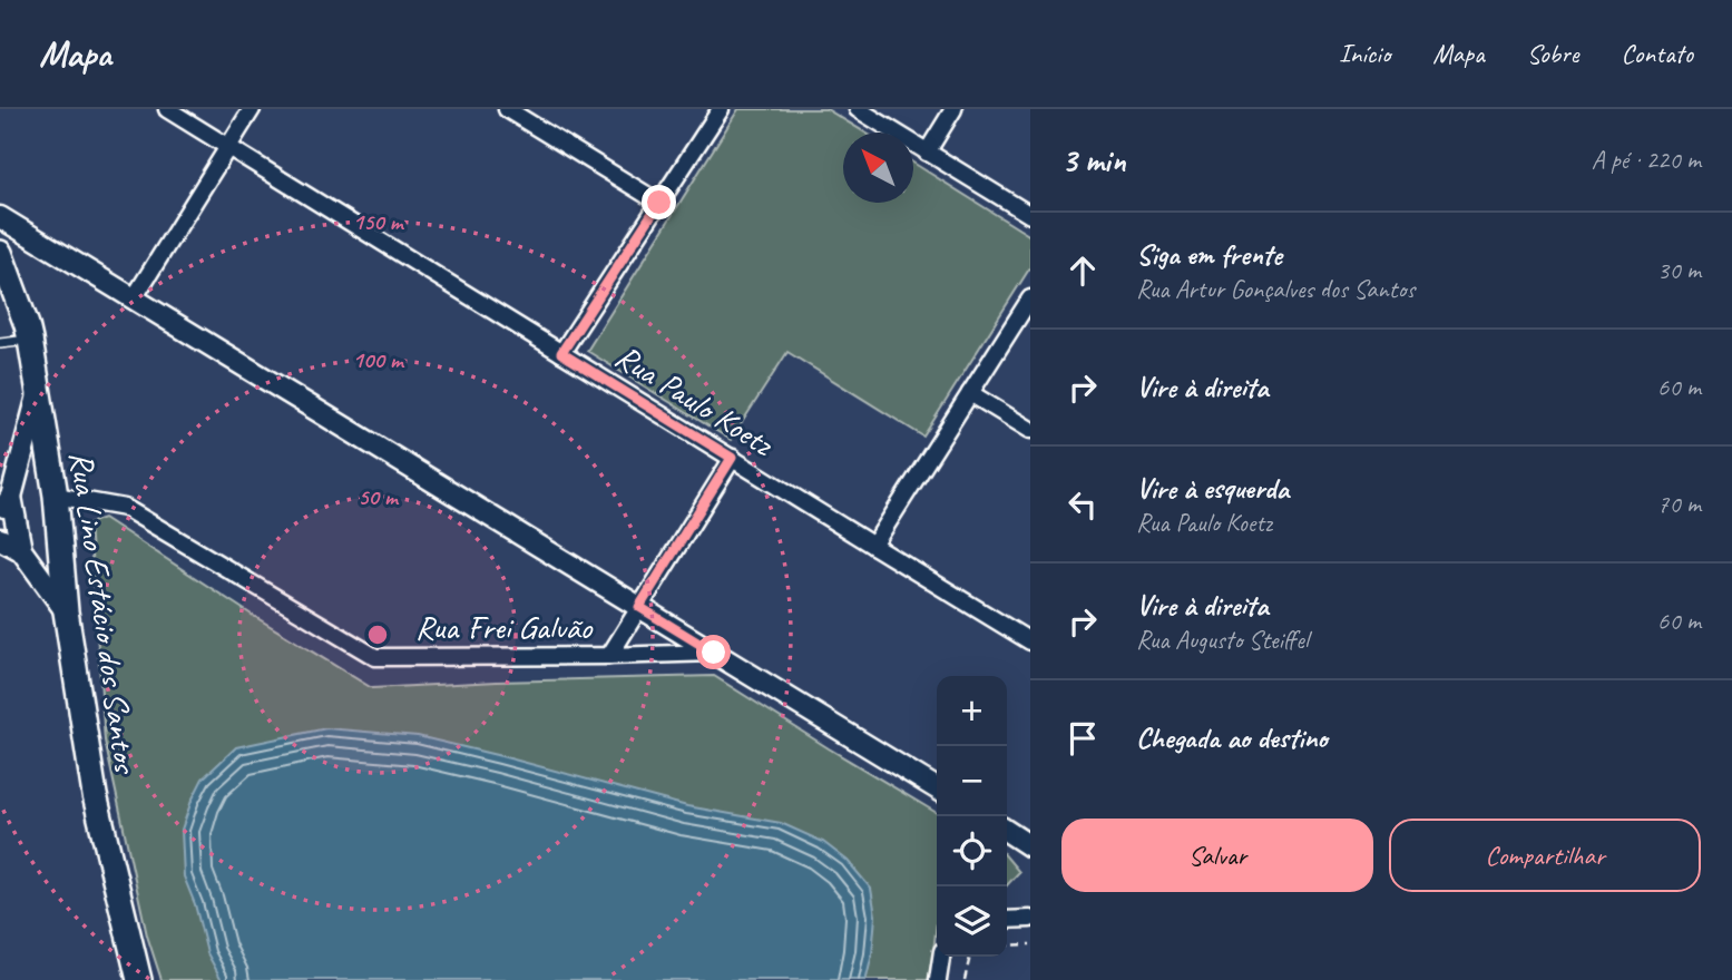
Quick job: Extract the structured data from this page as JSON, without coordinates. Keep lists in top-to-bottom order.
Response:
{
  "streets": {
    "main road": ["Rua Lino Estácio dos Santos"],
    "street": ["Rua Paulo Koetz", "Rua Frei Galvão"]
  },
  "crossings": [
    ["Rua Lino Estácio dos Santos", "Rua Frei Galvão"]
  ],
  "north": "top left",
  "page": {
    "header": "Mapa",
    "nav": [
      "Início",
      "Mapa",
      "Sobre",
      "Contato"
    ],
    "heading": ["3 min", "A pé · 220 m"],
    "list": [
      ["Siga em frente", "Rua Artur Gonçalves dos Santos", "30 m"],
      ["Vire à direita", "60 m"],
      ["Vire à esquerda", "Rua Paulo Koetz", "70 m"],
      ["Vire à direita", "Rua Augusto Steiffel", "60 m"],
      "Chegada ao destino"
    ],
    "map_buttons": ["+", "−"],
    "buttons": ["Salvar", "Compartilhar"]
  },
  "rings": ["150 m", "100 m", "50 m"]
}
